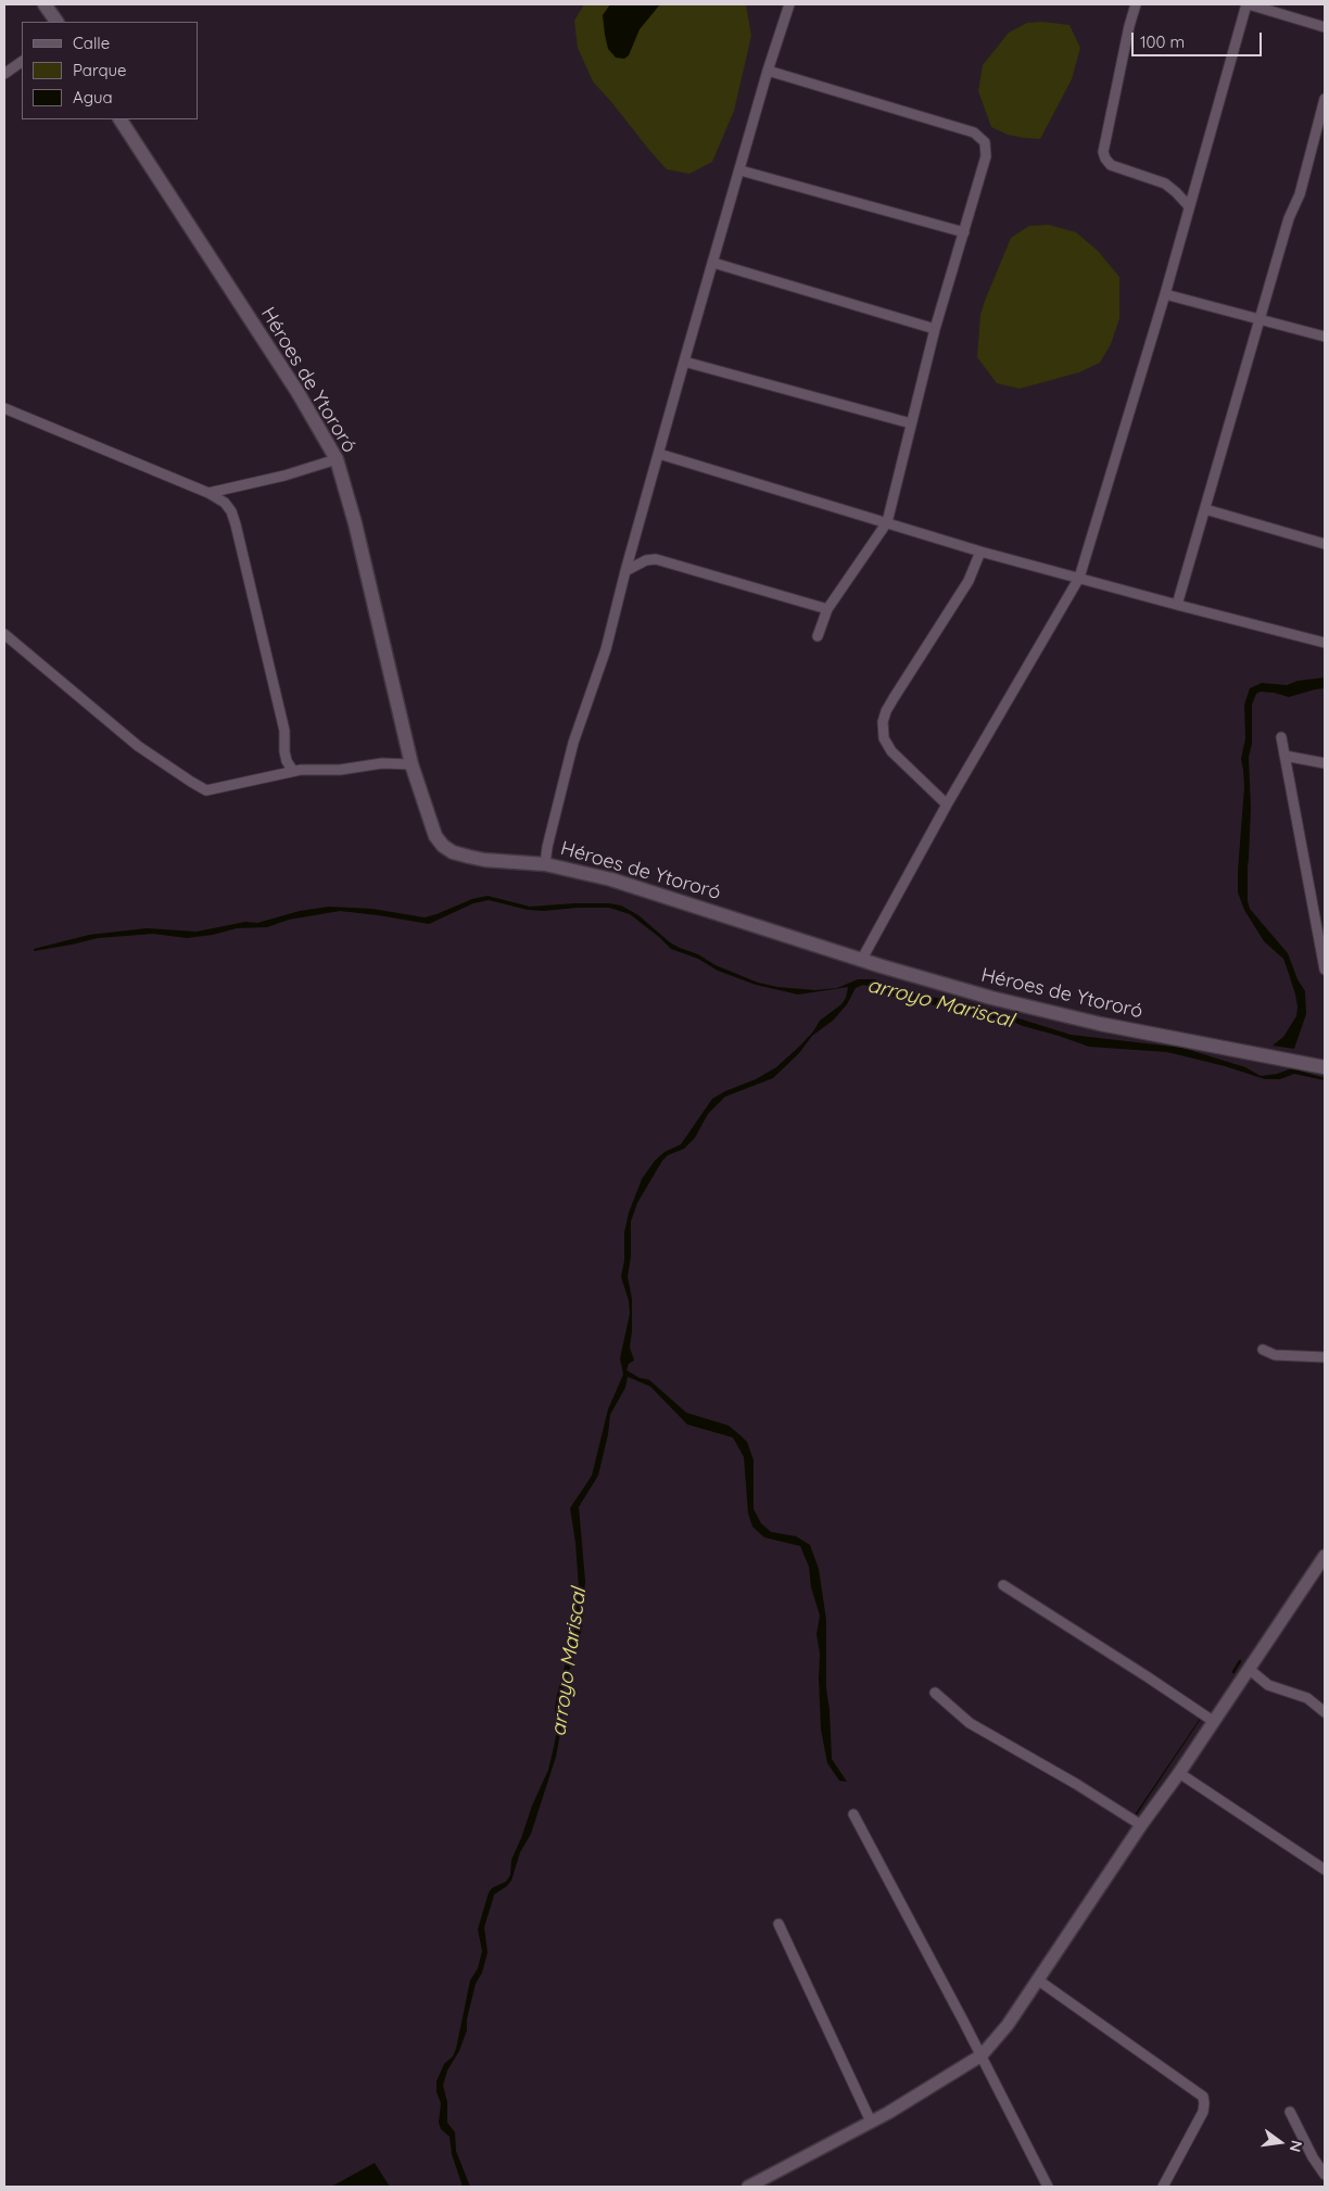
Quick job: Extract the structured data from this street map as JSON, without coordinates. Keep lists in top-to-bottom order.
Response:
{
  "streets": {
    "main road": ["Héroes de Ytororó"]
  },
  "water": ["arroyo Mariscal"],
  "legend": ["Calle", "Parque", "Agua"],
  "scale_bar": "100 m",
  "north": "right"
}
